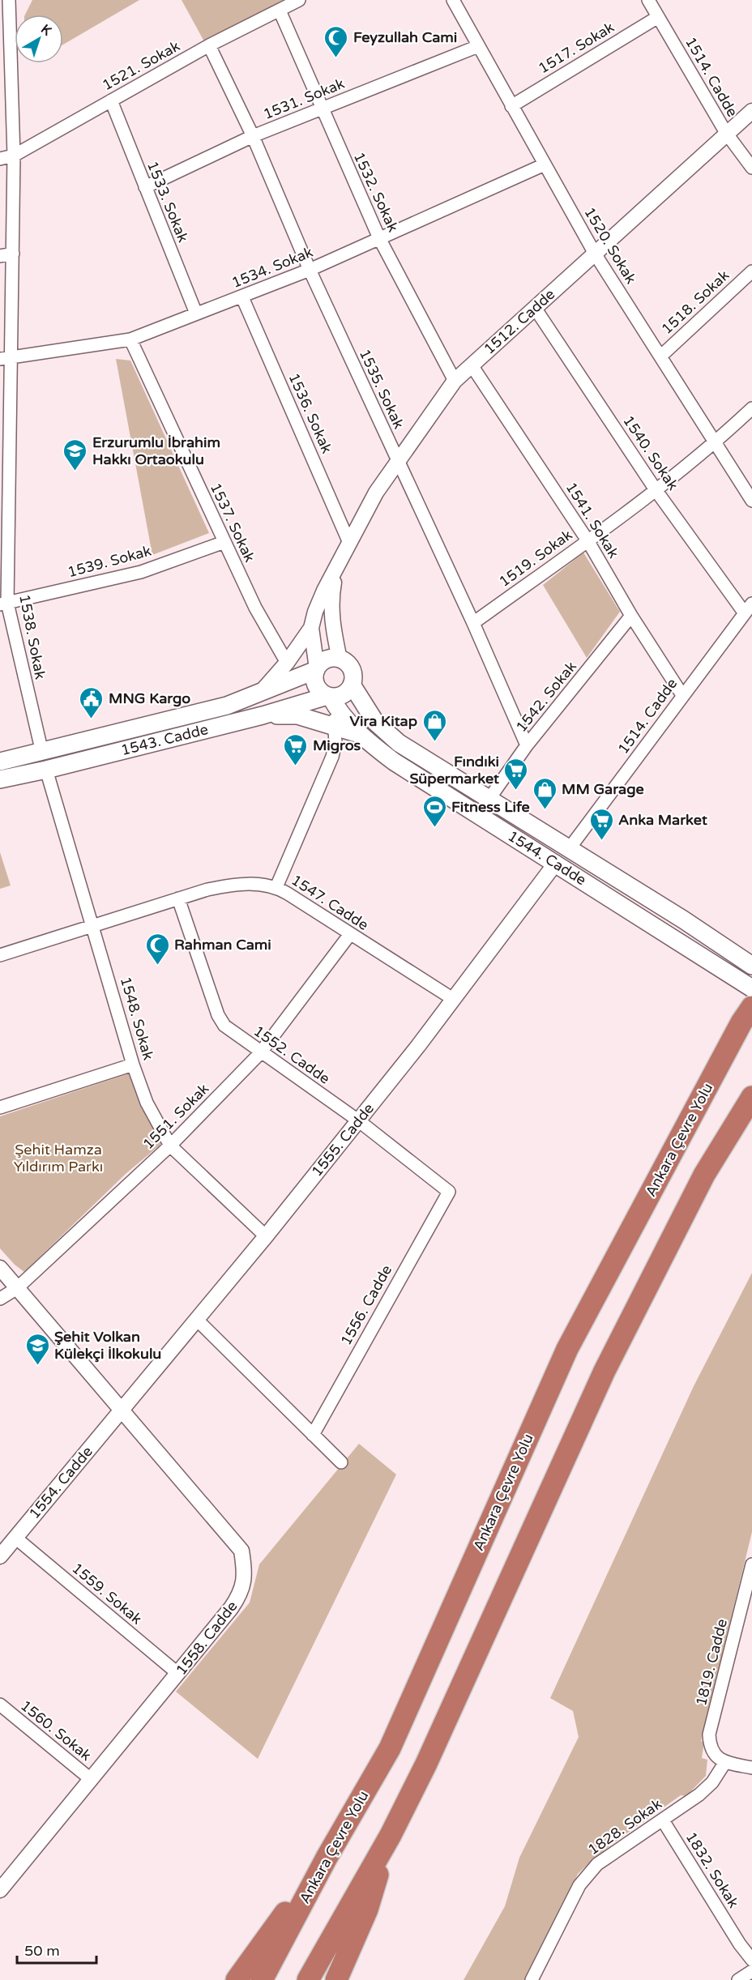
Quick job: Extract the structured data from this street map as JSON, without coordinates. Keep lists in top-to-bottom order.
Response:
{
  "streets": {
    "highway": ["Ankara Çevre Yolu"],
    "main road": ["1543. Cadde", "1544. Cadde"],
    "street": [
      "1517. Sokak",
      "1521. Sokak",
      "1514. Cadde",
      "1531. Sokak",
      "1532. Sokak",
      "1533. Sokak",
      "1520. Sokak",
      "1534. Sokak",
      "1518. Sokak",
      "1512. Cadde",
      "1535. Sokak",
      "1536. Sokak",
      "1540. Sokak",
      "1541. Sokak",
      "1537. Sokak",
      "1519. Sokak",
      "1539. Sokak",
      "1538. Sokak",
      "1542. Sokak",
      "1547. Cadde",
      "1548. Sokak",
      "1552. Cadde",
      "1551. Sokak",
      "1555. Cadde",
      "1556. Cadde",
      "1554. Cadde",
      "1559. Sokak",
      "1558. Cadde",
      "1819. Cadde",
      "1560. Sokak",
      "1828. Sokak",
      "1832. Sokak"
    ]
  },
  "crossings": [
    ["1517. Sokak", "1514. Cadde"],
    ["1517. Sokak", "1520. Sokak"],
    ["1521. Sokak", "1532. Sokak"],
    ["1521. Sokak", "1533. Sokak"],
    ["1521. Sokak", "1535. Sokak"],
    ["1521. Sokak", "1538. Sokak"],
    ["1514. Cadde", "1512. Cadde"],
    ["1514. Cadde", "1540. Sokak"],
    ["1514. Cadde", "1541. Sokak"],
    ["1514. Cadde", "1544. Cadde"],
    ["1531. Sokak", "1532. Sokak"],
    ["1531. Sokak", "1533. Sokak"],
    ["1531. Sokak", "1520. Sokak"],
    ["1531. Sokak", "1535. Sokak"],
    ["1532. Sokak", "1534. Sokak"],
    ["1532. Sokak", "1512. Cadde"],
    ["1533. Sokak", "1534. Sokak"],
    ["1520. Sokak", "1534. Sokak"],
    ["1520. Sokak", "1518. Sokak"],
    ["1520. Sokak", "1512. Cadde"],
    ["1520. Sokak", "1519. Sokak"],
    ["1534. Sokak", "1535. Sokak"],
    ["1534. Sokak", "1536. Sokak"],
    ["1534. Sokak", "1537. Sokak"],
    ["1534. Sokak", "1538. Sokak"],
    ["1512. Cadde", "1535. Sokak"],
    ["1512. Cadde", "1536. Sokak"],
    ["1512. Cadde", "1540. Sokak"],
    ["1512. Cadde", "1541. Sokak"],
    ["1512. Cadde", "1543. Cadde"],
    ["1512. Cadde", "1544. Cadde"],
    ["1535. Sokak", "1519. Sokak"],
    ["1535. Sokak", "1542. Sokak"],
    ["1540. Sokak", "1519. Sokak"],
    ["1541. Sokak", "1519. Sokak"],
    ["1541. Sokak", "1542. Sokak"],
    ["1537. Sokak", "1539. Sokak"],
    ["1539. Sokak", "1538. Sokak"],
    ["1538. Sokak", "1543. Cadde"],
    ["1542. Sokak", "1544. Cadde"],
    ["1543. Cadde", "1544. Cadde"],
    ["1543. Cadde", "1548. Sokak"],
    ["1544. Cadde", "1555. Cadde"],
    ["1547. Cadde", "1548. Sokak"],
    ["1547. Cadde", "1552. Cadde"],
    ["1547. Cadde", "1551. Sokak"],
    ["1547. Cadde", "1555. Cadde"],
    ["1548. Sokak", "1551. Sokak"],
    ["1548. Sokak", "1555. Cadde"],
    ["1552. Cadde", "1551. Sokak"],
    ["1552. Cadde", "1555. Cadde"],
    ["1552. Cadde", "1556. Cadde"],
    ["1551. Sokak", "1558. Cadde"],
    ["1555. Cadde", "1554. Cadde"],
    ["1555. Cadde", "1558. Cadde"],
    ["1554. Cadde", "1559. Sokak"],
    ["1554. Cadde", "1558. Cadde"],
    ["1559. Sokak", "1558. Cadde"],
    ["1558. Cadde", "1560. Sokak"],
    ["1819. Cadde", "1828. Sokak"],
    ["1828. Sokak", "1832. Sokak"]
  ],
  "parks": ["Şehit Hamza Yıldırım Parkı"],
  "places": {
    "mosque": ["Feyzullah Cami", "Rahman Cami"],
    "school or university": ["Erzurumlu İbrahim Hakkı Ortaokulu", "Şehit Volkan Külekçi İlkokulu"],
    "public building": ["MNG Kargo"],
    "shop": ["Vira Kitap", "MM Garage"],
    "supermarket": ["Migros", "Fındıki Süpermarket", "Anka Market"],
    "sports": ["Fitness Life"]
  },
  "scale_bar": "50 m",
  "north": "top right"
}
